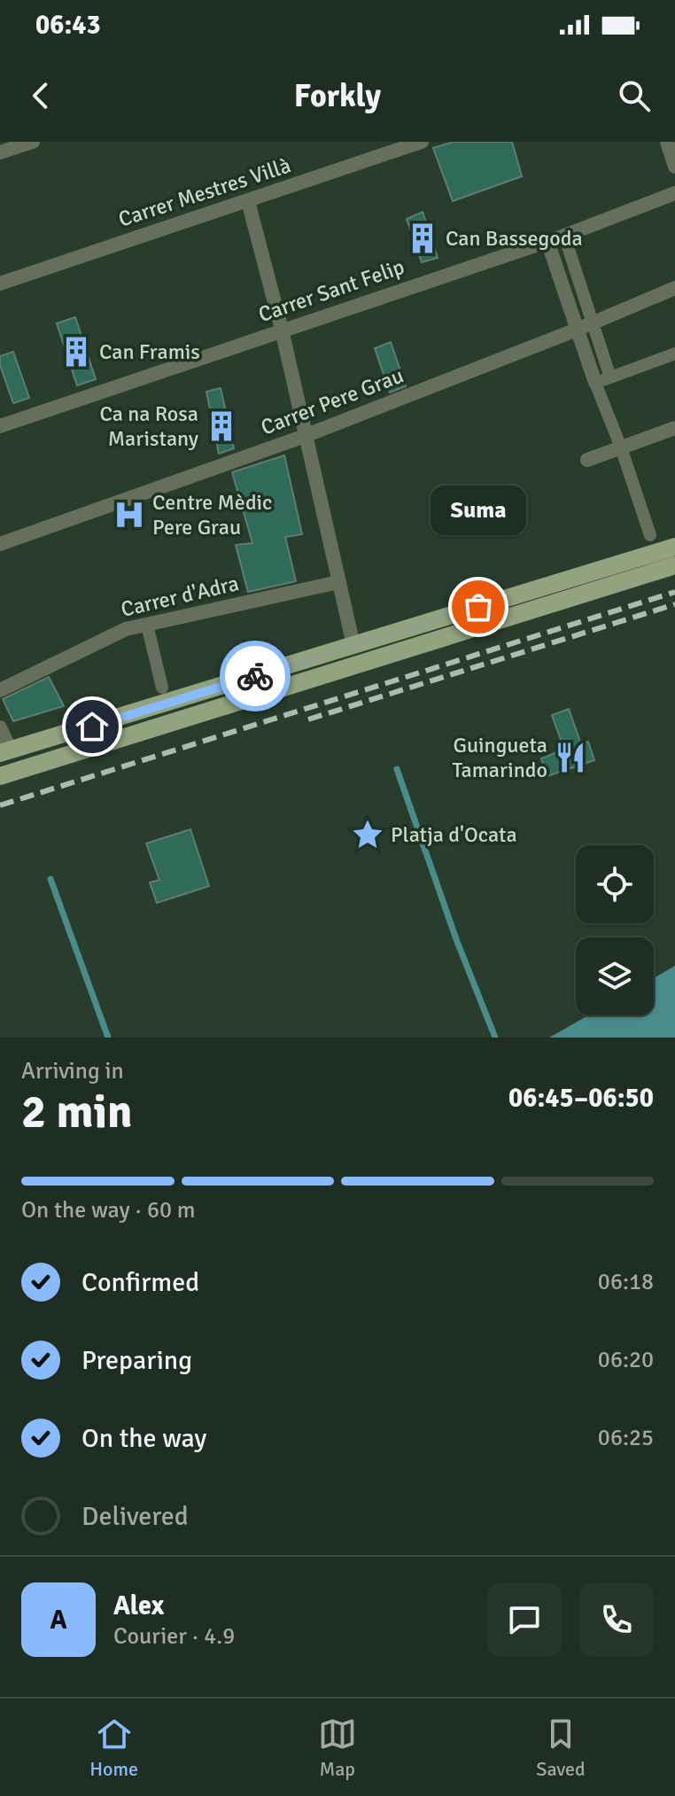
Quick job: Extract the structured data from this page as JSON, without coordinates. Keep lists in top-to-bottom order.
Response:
{
  "streets": {
    "street": [
      "Carrer Mestres Villà",
      "Carrer Sant Felip",
      "Carrer Pere Grau",
      "Carrer d'Adra"
    ]
  },
  "places": {
    "building": ["Can Bassegoda", "Can Framis", "Ca na Rosa Maristany"],
    "hospital": ["Centre Mèdic Pere Grau"],
    "other": ["Suma"],
    "restaurant": ["Guingueta Tamarindo"],
    "place": ["Platja d'Ocata"]
  },
  "page": {
    "status": "06:43",
    "header": "Forkly",
    "bubble": "Suma",
    "heading": ["2 min", "Arriving in", "06:45–06:50"],
    "panel": ["Alex", "Courier · 4.9"],
    "bar": "On the way · 60 m",
    "list": [
      ["Confirmed", "06:18"],
      ["Preparing", "06:20"],
      ["On the way", "06:25"],
      "Delivered"
    ],
    "round": "A",
    "tabs": ["Home", "Map", "Saved"]
  }
}
